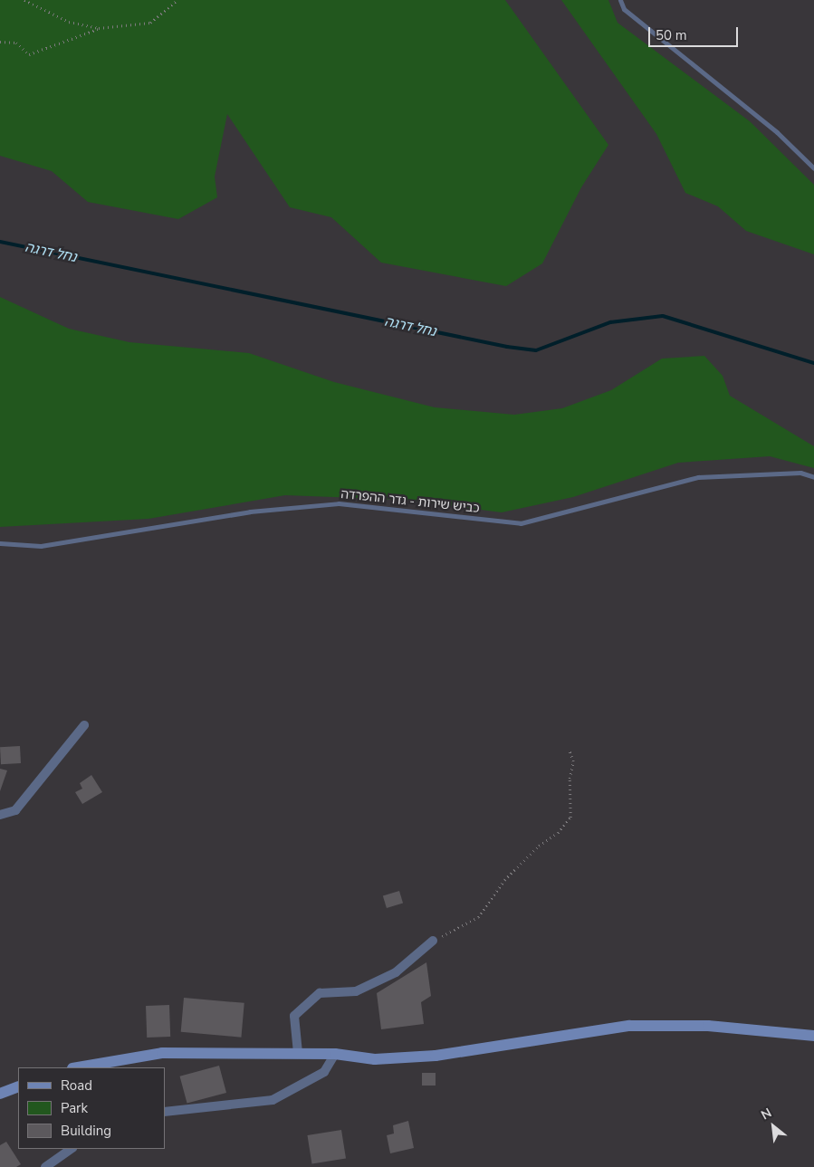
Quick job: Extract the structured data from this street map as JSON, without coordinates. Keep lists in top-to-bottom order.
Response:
{
  "streets": {
    "lane": ["כביש שירות - גדר ההפרדה"]
  },
  "water": ["נחל דרגה"],
  "legend": ["Road", "Park", "Building"],
  "scale_bar": "50 m",
  "north": "top left"
}
